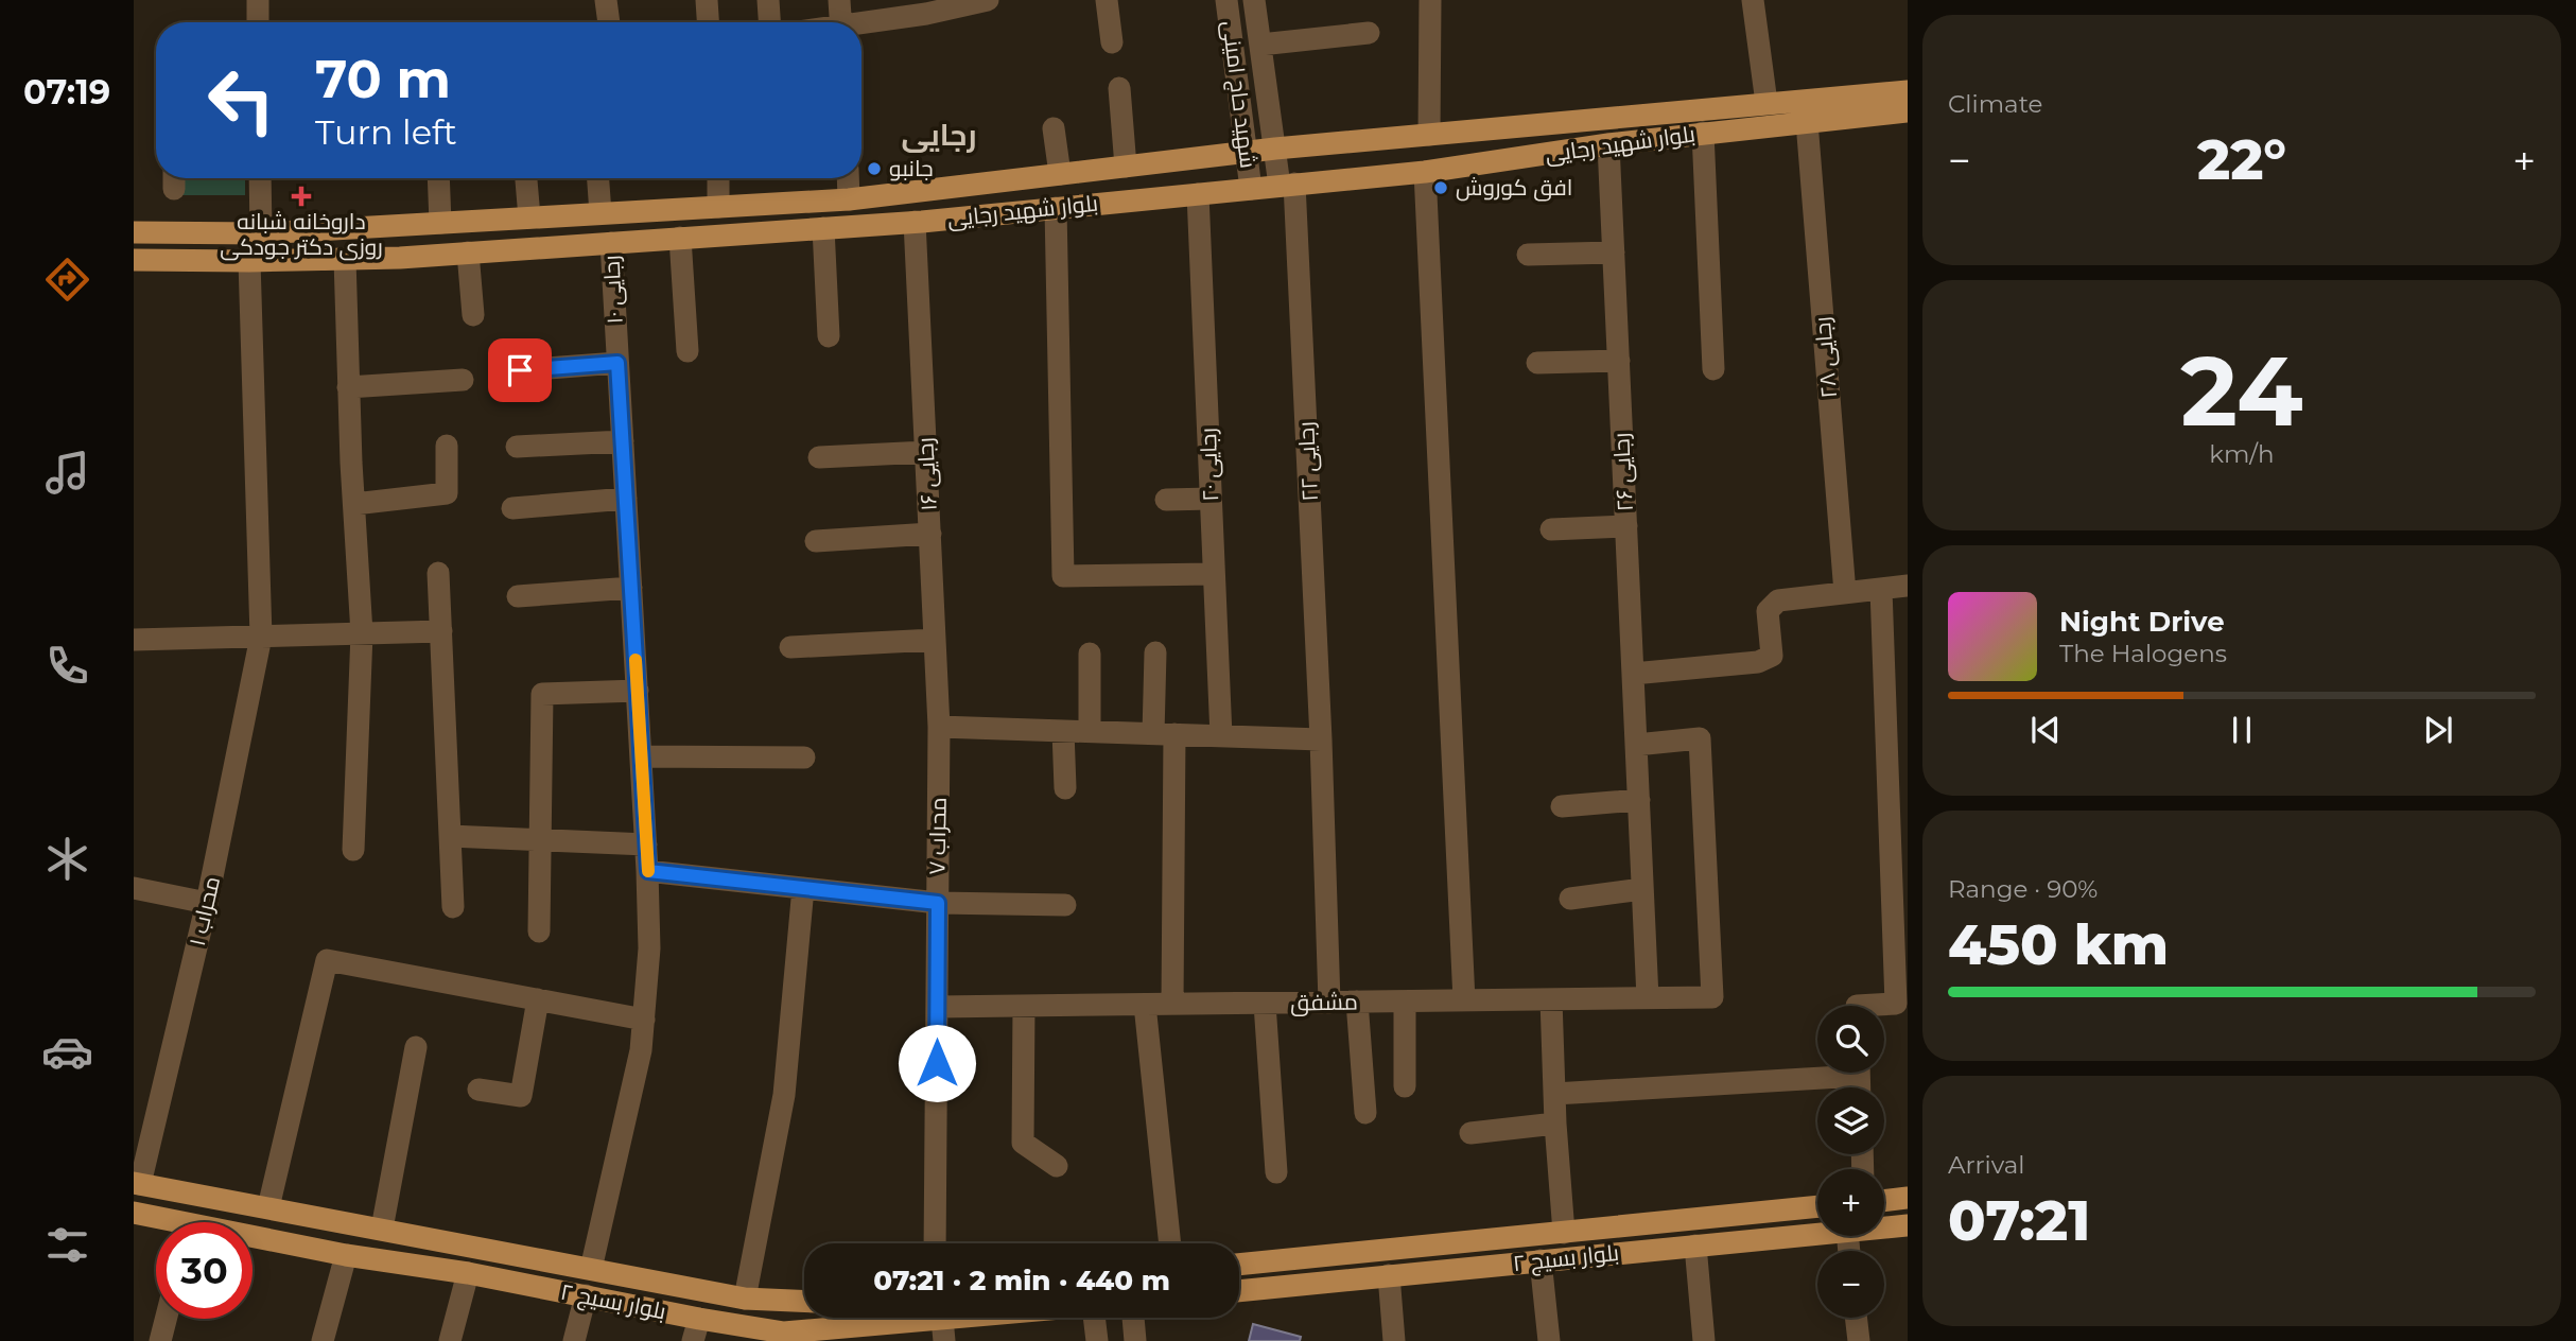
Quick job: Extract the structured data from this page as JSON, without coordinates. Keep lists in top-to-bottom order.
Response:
{
  "streets": {
    "main road": ["بلوار شهید رجایی", "بلوار بسیج ۲"],
    "street": [
      "شهید حاج امینی",
      "رجایی ۱۰",
      "رجایی ۲۸",
      "رجایی ۲۲",
      "رجایی ۲۰",
      "رجایی ۲۶",
      "رجایی ۱۶",
      "محراب ۷",
      "محراب ۱",
      "مشفق"
    ]
  },
  "crossings": [
    ["شهید حاج امینی", "بلوار شهید رجایی"],
    ["شهید حاج امینی", "رجایی ۲۲"],
    ["بلوار شهید رجایی", "رجایی ۱۰"],
    ["بلوار شهید رجایی", "رجایی ۲۸"],
    ["بلوار شهید رجایی", "رجایی ۲۲"],
    ["بلوار شهید رجایی", "رجایی ۲۰"],
    ["بلوار شهید رجایی", "رجایی ۲۶"],
    ["بلوار شهید رجایی", "رجایی ۱۶"],
    ["بلوار شهید رجایی", "محراب ۱"],
    ["رجایی ۱۰", "بلوار بسیج ۲"],
    ["رجایی ۲۲", "مشفق"],
    ["رجایی ۲۶", "مشفق"],
    ["رجایی ۱۶", "محراب ۷"],
    ["محراب ۷", "مشفق"],
    ["محراب ۱", "بلوار بسیج ۲"]
  ],
  "districts": ["رجایی"],
  "places": {
    "other": ["جانبو", "افق کوروش"],
    "health": ["داروخانه شبانه روزی دکتر جودکی"]
  },
  "page": {
    "tabs": "07:19",
    "tile": [
      "Climate",
      ["24", "km/h"],
      ["Range · 90%", "450 km"],
      ["Arrival", "07:21"]
    ],
    "turn": ["70 m", "Turn left"],
    "heat": ["−", "22°", "+"],
    "song": ["Night Drive", "The Halogens"],
    "map_buttons": ["+", "−"],
    "limit": "30",
    "trip": "07:21 · 2 min · 440 m"
  }
}
